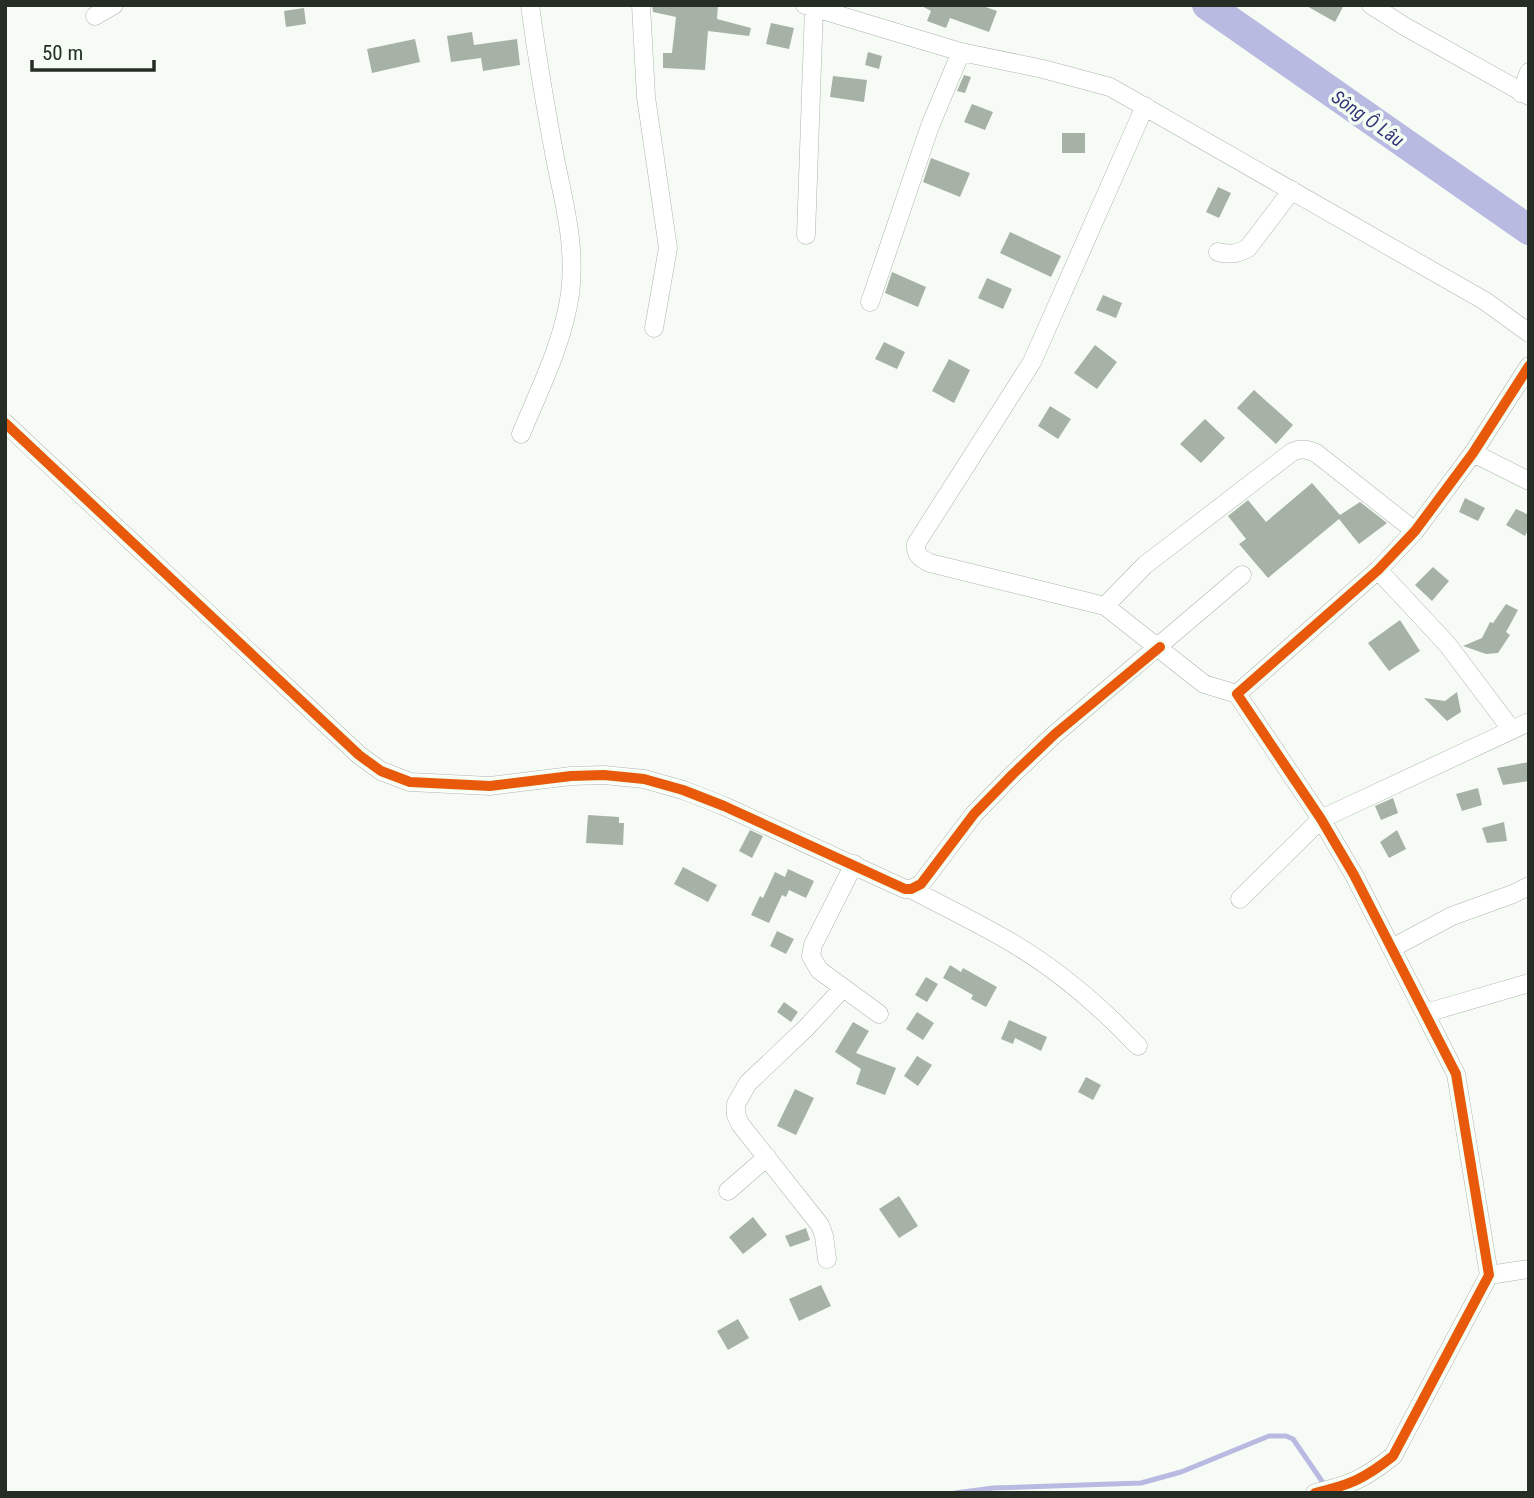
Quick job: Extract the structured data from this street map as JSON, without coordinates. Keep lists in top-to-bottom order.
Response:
{
  "water": ["Sông Ô Lâu"],
  "scale_bar": "50 m"
}
